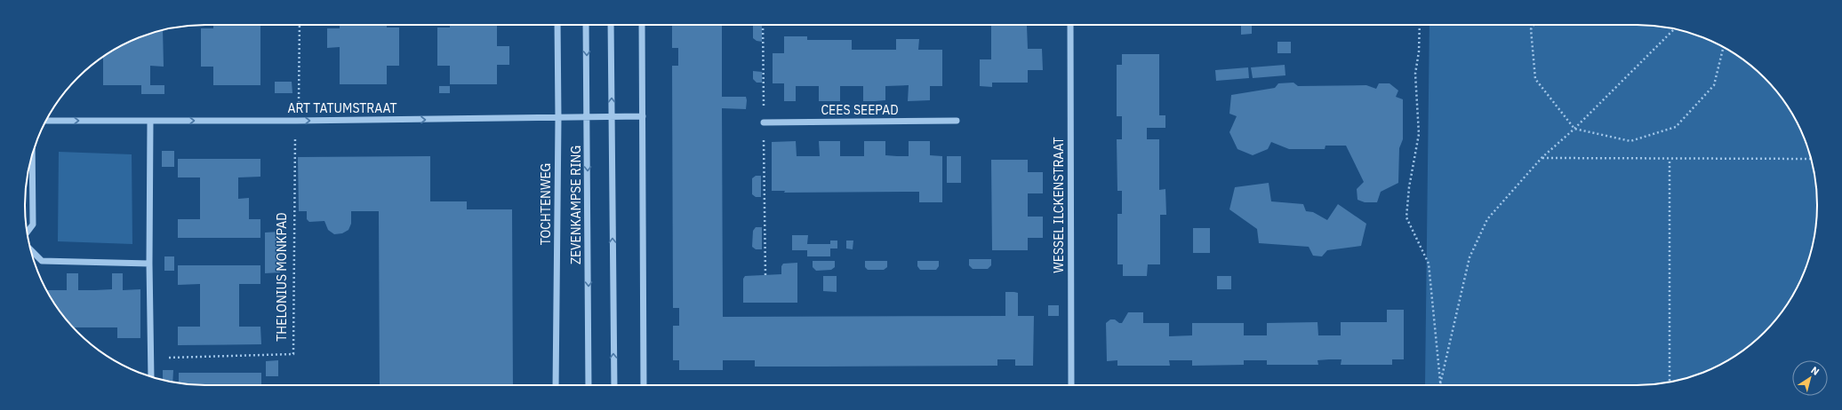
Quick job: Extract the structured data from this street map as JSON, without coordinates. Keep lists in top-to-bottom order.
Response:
{
  "streets": {
    "street": [
      "ART TATUMSTRAAT",
      "CEES SEEPAD",
      "TOCHTENWEG",
      "ZEVENKAMPSE RING",
      "WESSEL ILCKENSTRAAT"
    ],
    "path": ["THELONIUS MONKPAD"]
  },
  "crossings": [
    ["ART TATUMSTRAAT", "TOCHTENWEG"],
    ["ART TATUMSTRAAT", "ZEVENKAMPSE RING"],
    ["ART TATUMSTRAAT", "THELONIUS MONKPAD"]
  ],
  "one_way": ["ART TATUMSTRAAT"],
  "north": "top right"
}
